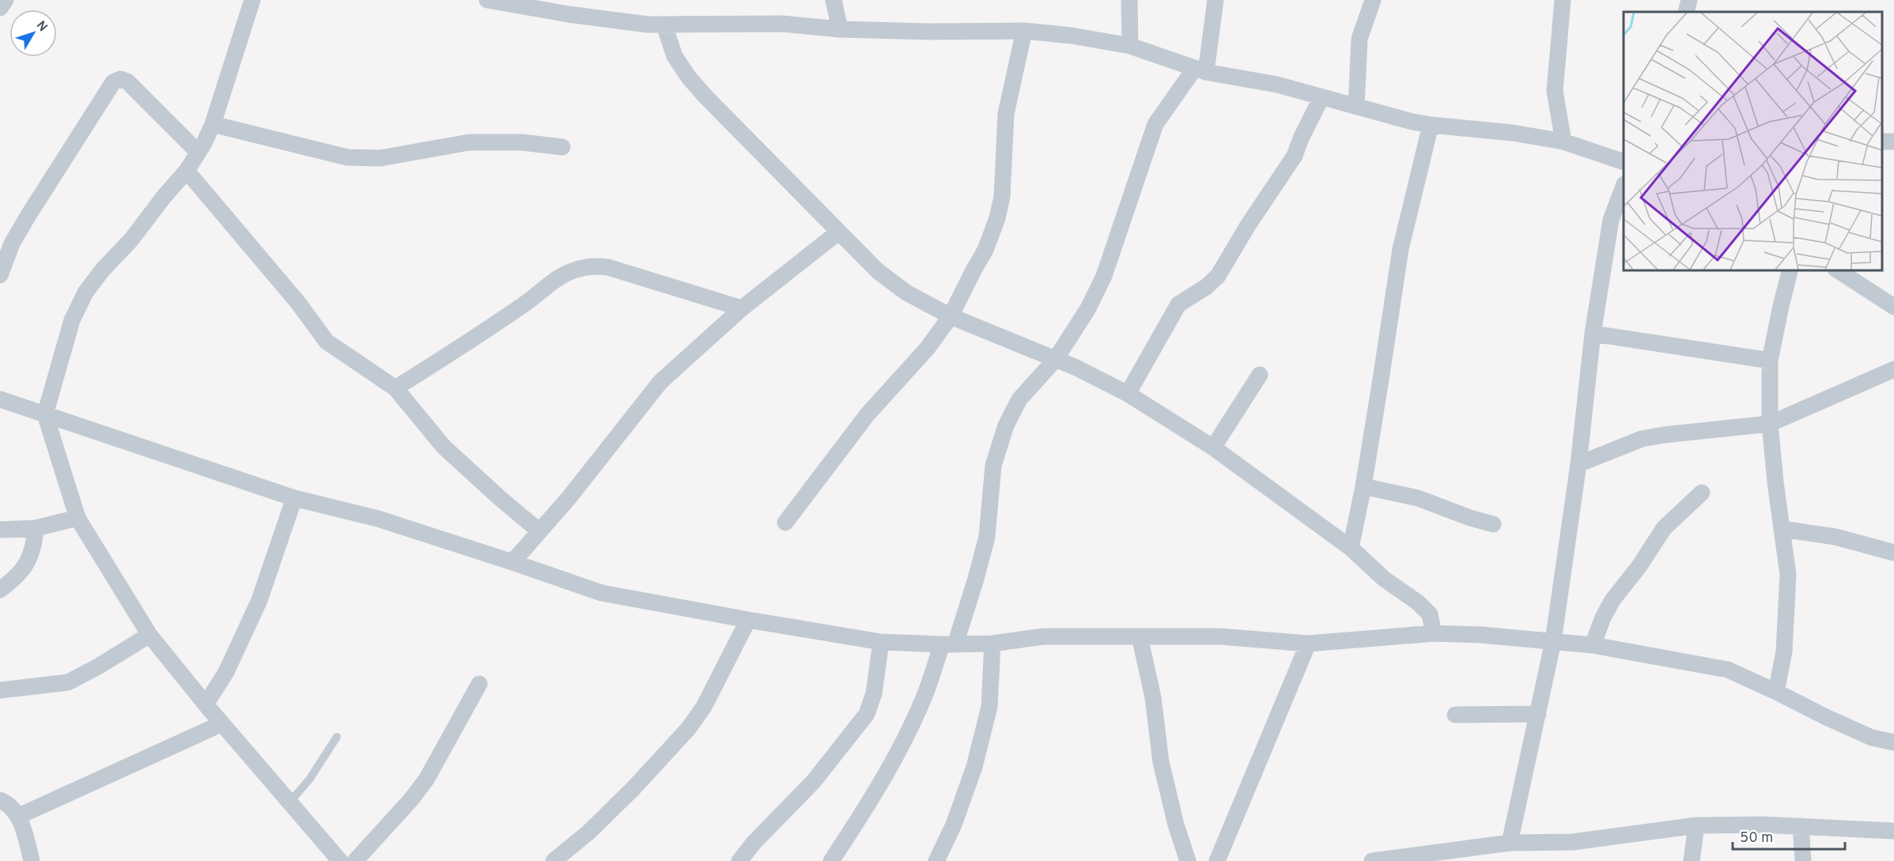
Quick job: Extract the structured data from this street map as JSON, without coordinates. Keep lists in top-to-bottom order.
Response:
{
  "scale_bar": "50 m",
  "north": "top right"
}
